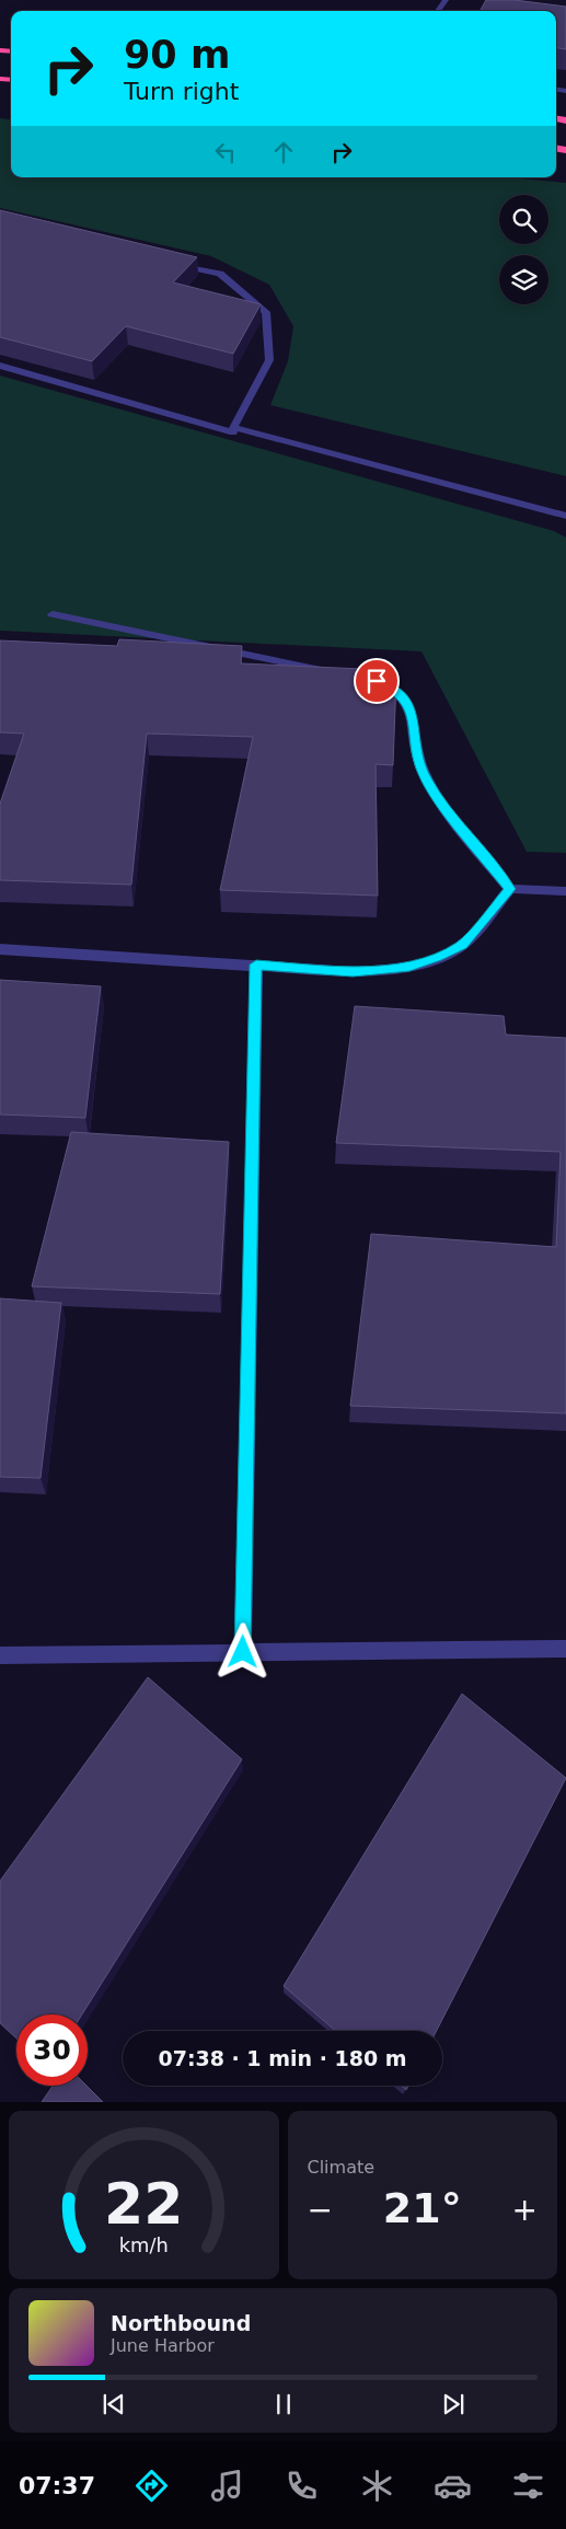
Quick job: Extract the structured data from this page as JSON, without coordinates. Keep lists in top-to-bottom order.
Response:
{
  "page": {
    "turn": ["90 m", "Turn right"],
    "limit": "30",
    "trip": "07:38 · 1 min · 180 m",
    "tile": "Climate",
    "heat": ["−", "21°", "+"],
    "song": ["Northbound", "June Harbor"],
    "tabs": "07:37",
    "gauge": ["22", "km/h"]
  }
}
